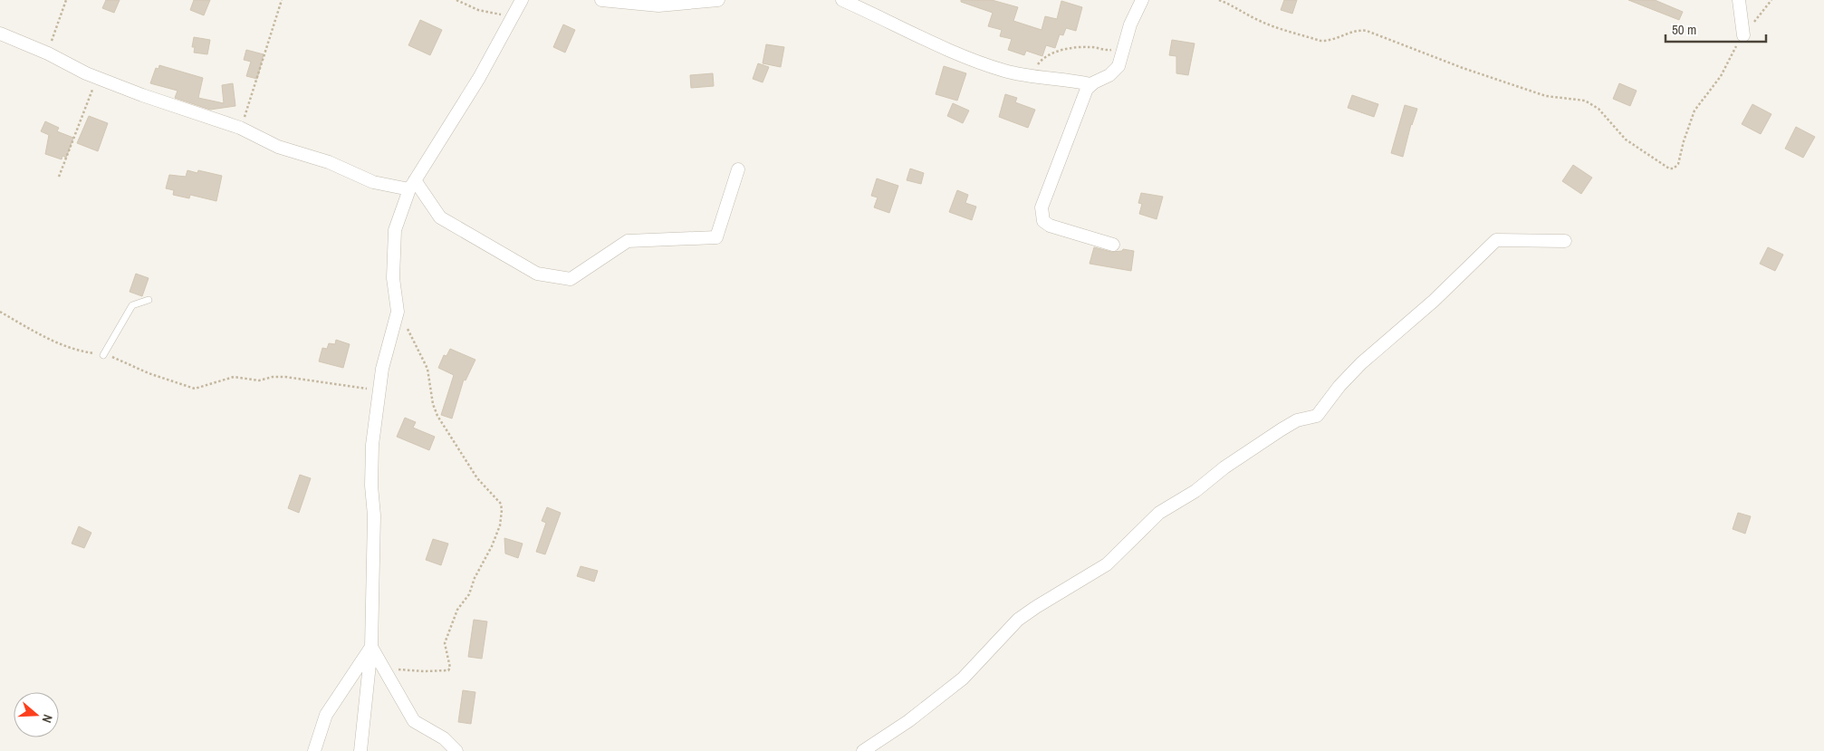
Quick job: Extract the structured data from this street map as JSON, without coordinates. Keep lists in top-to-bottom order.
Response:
{
  "scale_bar": "50 m",
  "north": "right"
}
